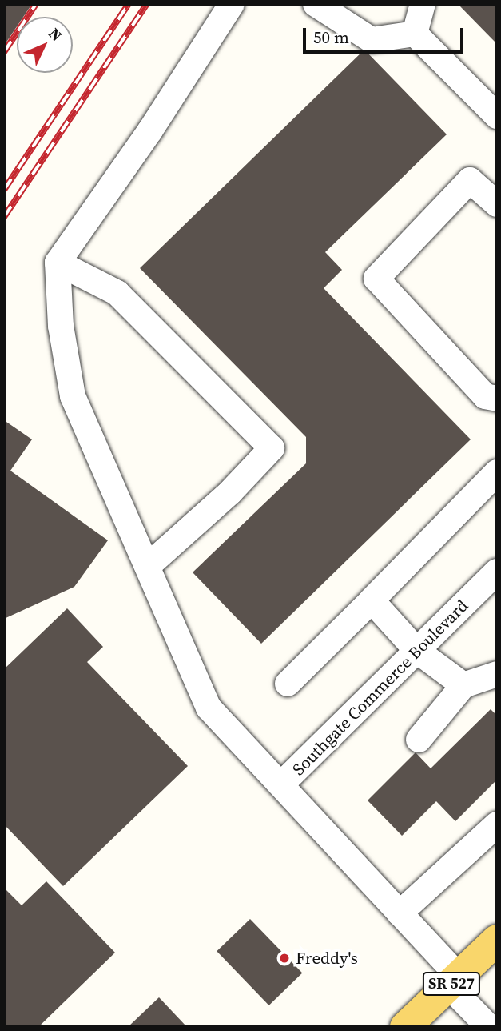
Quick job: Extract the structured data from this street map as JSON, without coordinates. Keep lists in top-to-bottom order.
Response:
{
  "streets": {
    "main road": ["SR 527"],
    "street": ["Southgate Commerce Boulevard"]
  },
  "crossings": [
    ["Southgate Commerce Boulevard", "SR 527"]
  ],
  "places": ["Freddy's"],
  "scale_bar": "50 m",
  "north": "top right"
}
